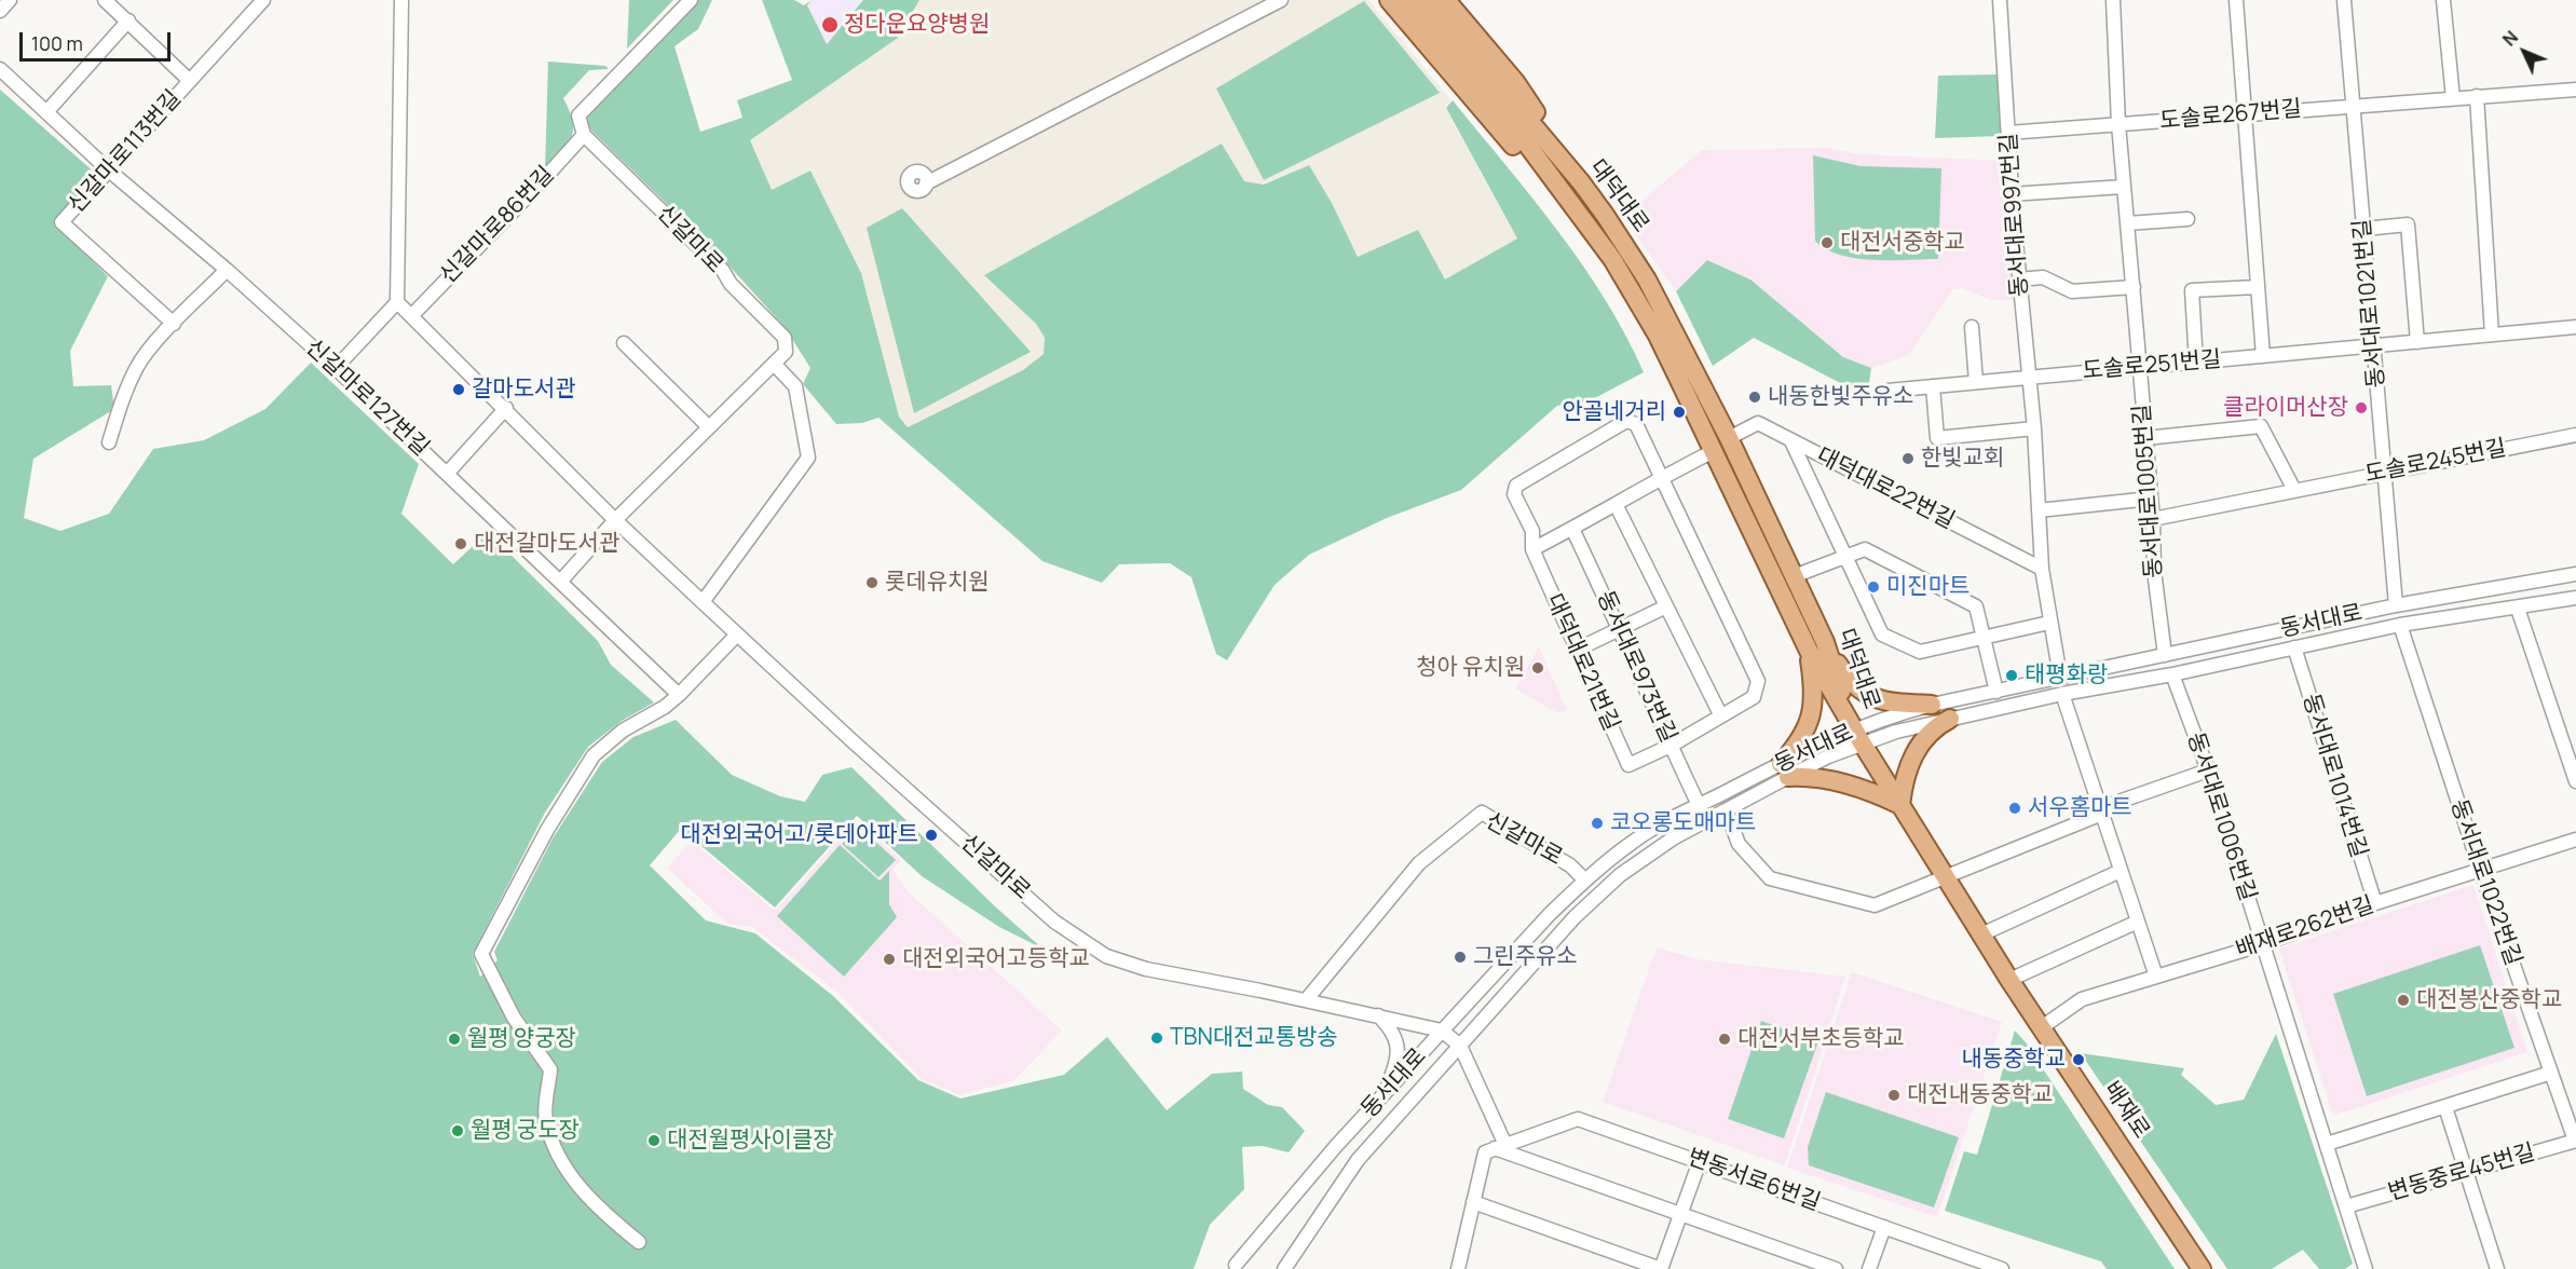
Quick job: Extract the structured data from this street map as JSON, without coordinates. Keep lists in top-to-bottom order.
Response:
{
  "streets": {
    "main road": ["대덕대로", "배재로"],
    "street": [
      "도솔로267번길",
      "신갈마로113번길",
      "동서대로997번길",
      "신갈마로86번길",
      "신갈마로",
      "동서대로1021번길",
      "도솔로251번길",
      "신갈마로127번길",
      "도솔로245번길",
      "대덕대로22번길",
      "동서대로1005번길",
      "동서대로",
      "대덕대로21번길",
      "동서대로973번길",
      "동서대로1014번길",
      "동서대로1006번길",
      "동서대로1022번길",
      "배재로262번길",
      "변동중로45번길",
      "변동서로6번길"
    ]
  },
  "crossings": [
    ["도솔로267번길", "동서대로997번길"],
    ["도솔로267번길", "동서대로1021번길"],
    ["도솔로267번길", "동서대로1005번길"],
    ["신갈마로113번길", "신갈마로127번길"],
    ["대덕대로", "대덕대로22번길"],
    ["대덕대로", "동서대로"],
    ["대덕대로", "배재로"],
    ["동서대로997번길", "도솔로251번길"],
    ["동서대로997번길", "대덕대로22번길"],
    ["동서대로997번길", "동서대로"],
    ["신갈마로86번길", "신갈마로"],
    ["신갈마로", "신갈마로127번길"],
    ["신갈마로", "동서대로"],
    ["동서대로1021번길", "도솔로251번길"],
    ["동서대로1021번길", "도솔로245번길"],
    ["동서대로1021번길", "동서대로"],
    ["도솔로251번길", "동서대로1005번길"],
    ["도솔로245번길", "동서대로1005번길"],
    ["동서대로1005번길", "동서대로"],
    ["동서대로", "동서대로973번길"],
    ["동서대로", "동서대로1014번길"],
    ["동서대로", "동서대로1006번길"],
    ["동서대로", "동서대로1022번길"],
    ["동서대로", "배재로"],
    ["동서대로", "변동서로6번길"],
    ["대덕대로21번길", "동서대로973번길"],
    ["동서대로1014번길", "배재로262번길"],
    ["동서대로1006번길", "배재로262번길"],
    ["동서대로1006번길", "변동중로45번길"],
    ["동서대로1022번길", "배재로262번길"],
    ["동서대로1022번길", "변동중로45번길"],
    ["배재로262번길", "배재로"]
  ],
  "places": [
    "정다운요양병원",
    "대전서중학교",
    "갈마도서관",
    "내동한빛주유소",
    "클라이머산장",
    "안골네거리",
    "한빛교회",
    "대전갈마도서관",
    "롯데유치원",
    "미진마트",
    "청아 유치원",
    "태평화랑",
    "서우홈마트",
    "코오롱도매마트",
    "대전외국어고/롯데아파트",
    "그린주유소",
    "대전외국어고등학교",
    "대전봉산중학교",
    "TBN대전교통방송",
    "월평 양궁장",
    "대전서부초등학교",
    "내동중학교",
    "대전내동중학교",
    "월평 궁도장",
    "대전월평사이클장"
  ],
  "scale_bar": "100 m",
  "north": "top left"
}
